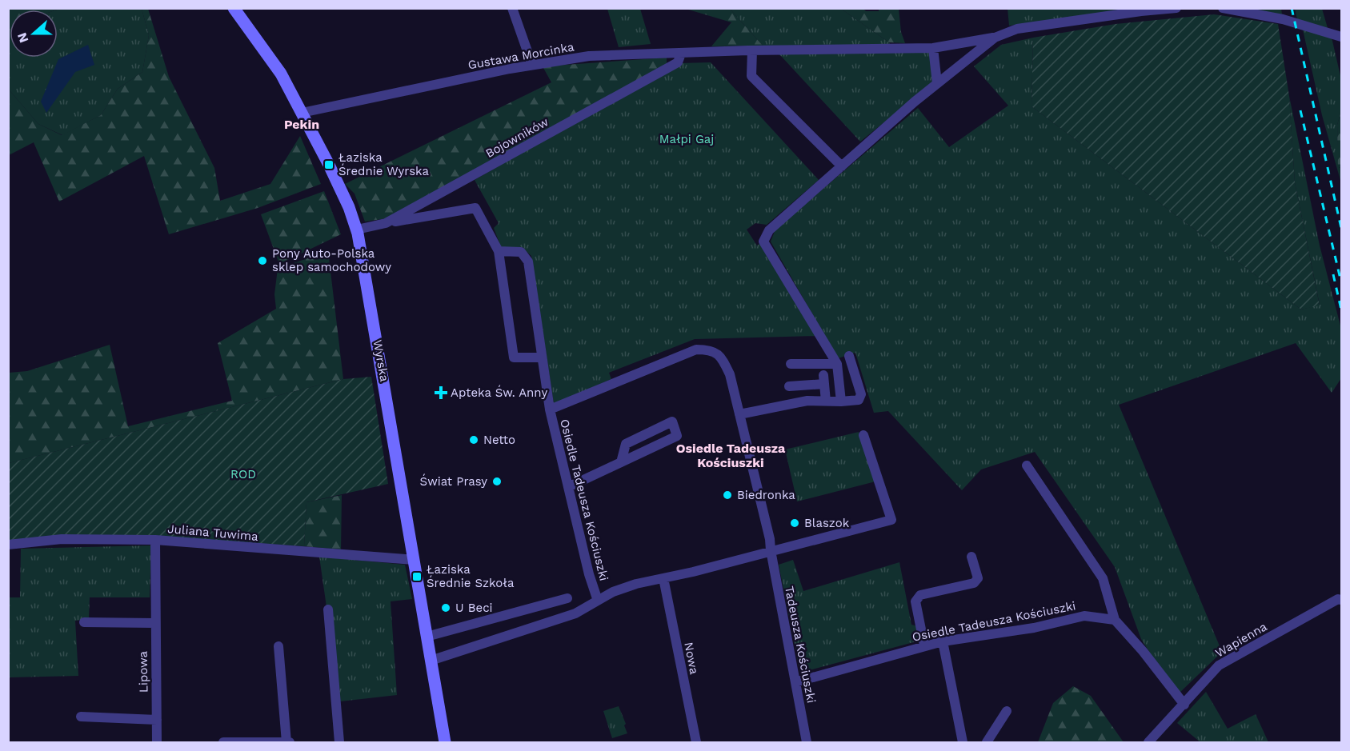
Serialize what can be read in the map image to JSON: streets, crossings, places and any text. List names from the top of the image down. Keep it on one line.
{"streets":{"street":["Gustawa Morcinka","Bojowników","Wyrska","Osiedle Tadeusza Kościuszki","Juliana Tuwima","Wapienna","Tadeusza Kościuszki","Nowa","Lipowa"]},"crossings":[["Gustawa Morcinka","Bojowników"],["Gustawa Morcinka","Wyrska"],["Bojowników","Wyrska"],["Wyrska","Juliana Tuwima"],["Osiedle Tadeusza Kościuszki","Tadeusza Kościuszki"],["Osiedle Tadeusza Kościuszki","Nowa"],["Juliana Tuwima","Lipowa"]],"districts":["Pekin","Osiedle Tadeusza Kościuszki"],"parks":["Małpi Gaj","ROD"],"places":{"transit":["Łaziska Średnie Wyrska","Łaziska Średnie Szkoła"],"other":["Pony Auto-Polska sklep samochodowy","Netto","Świat Prasy","Biedronka","Blaszok","U Beci"],"health":["Apteka Św. Anny"]},"north":"left"}
